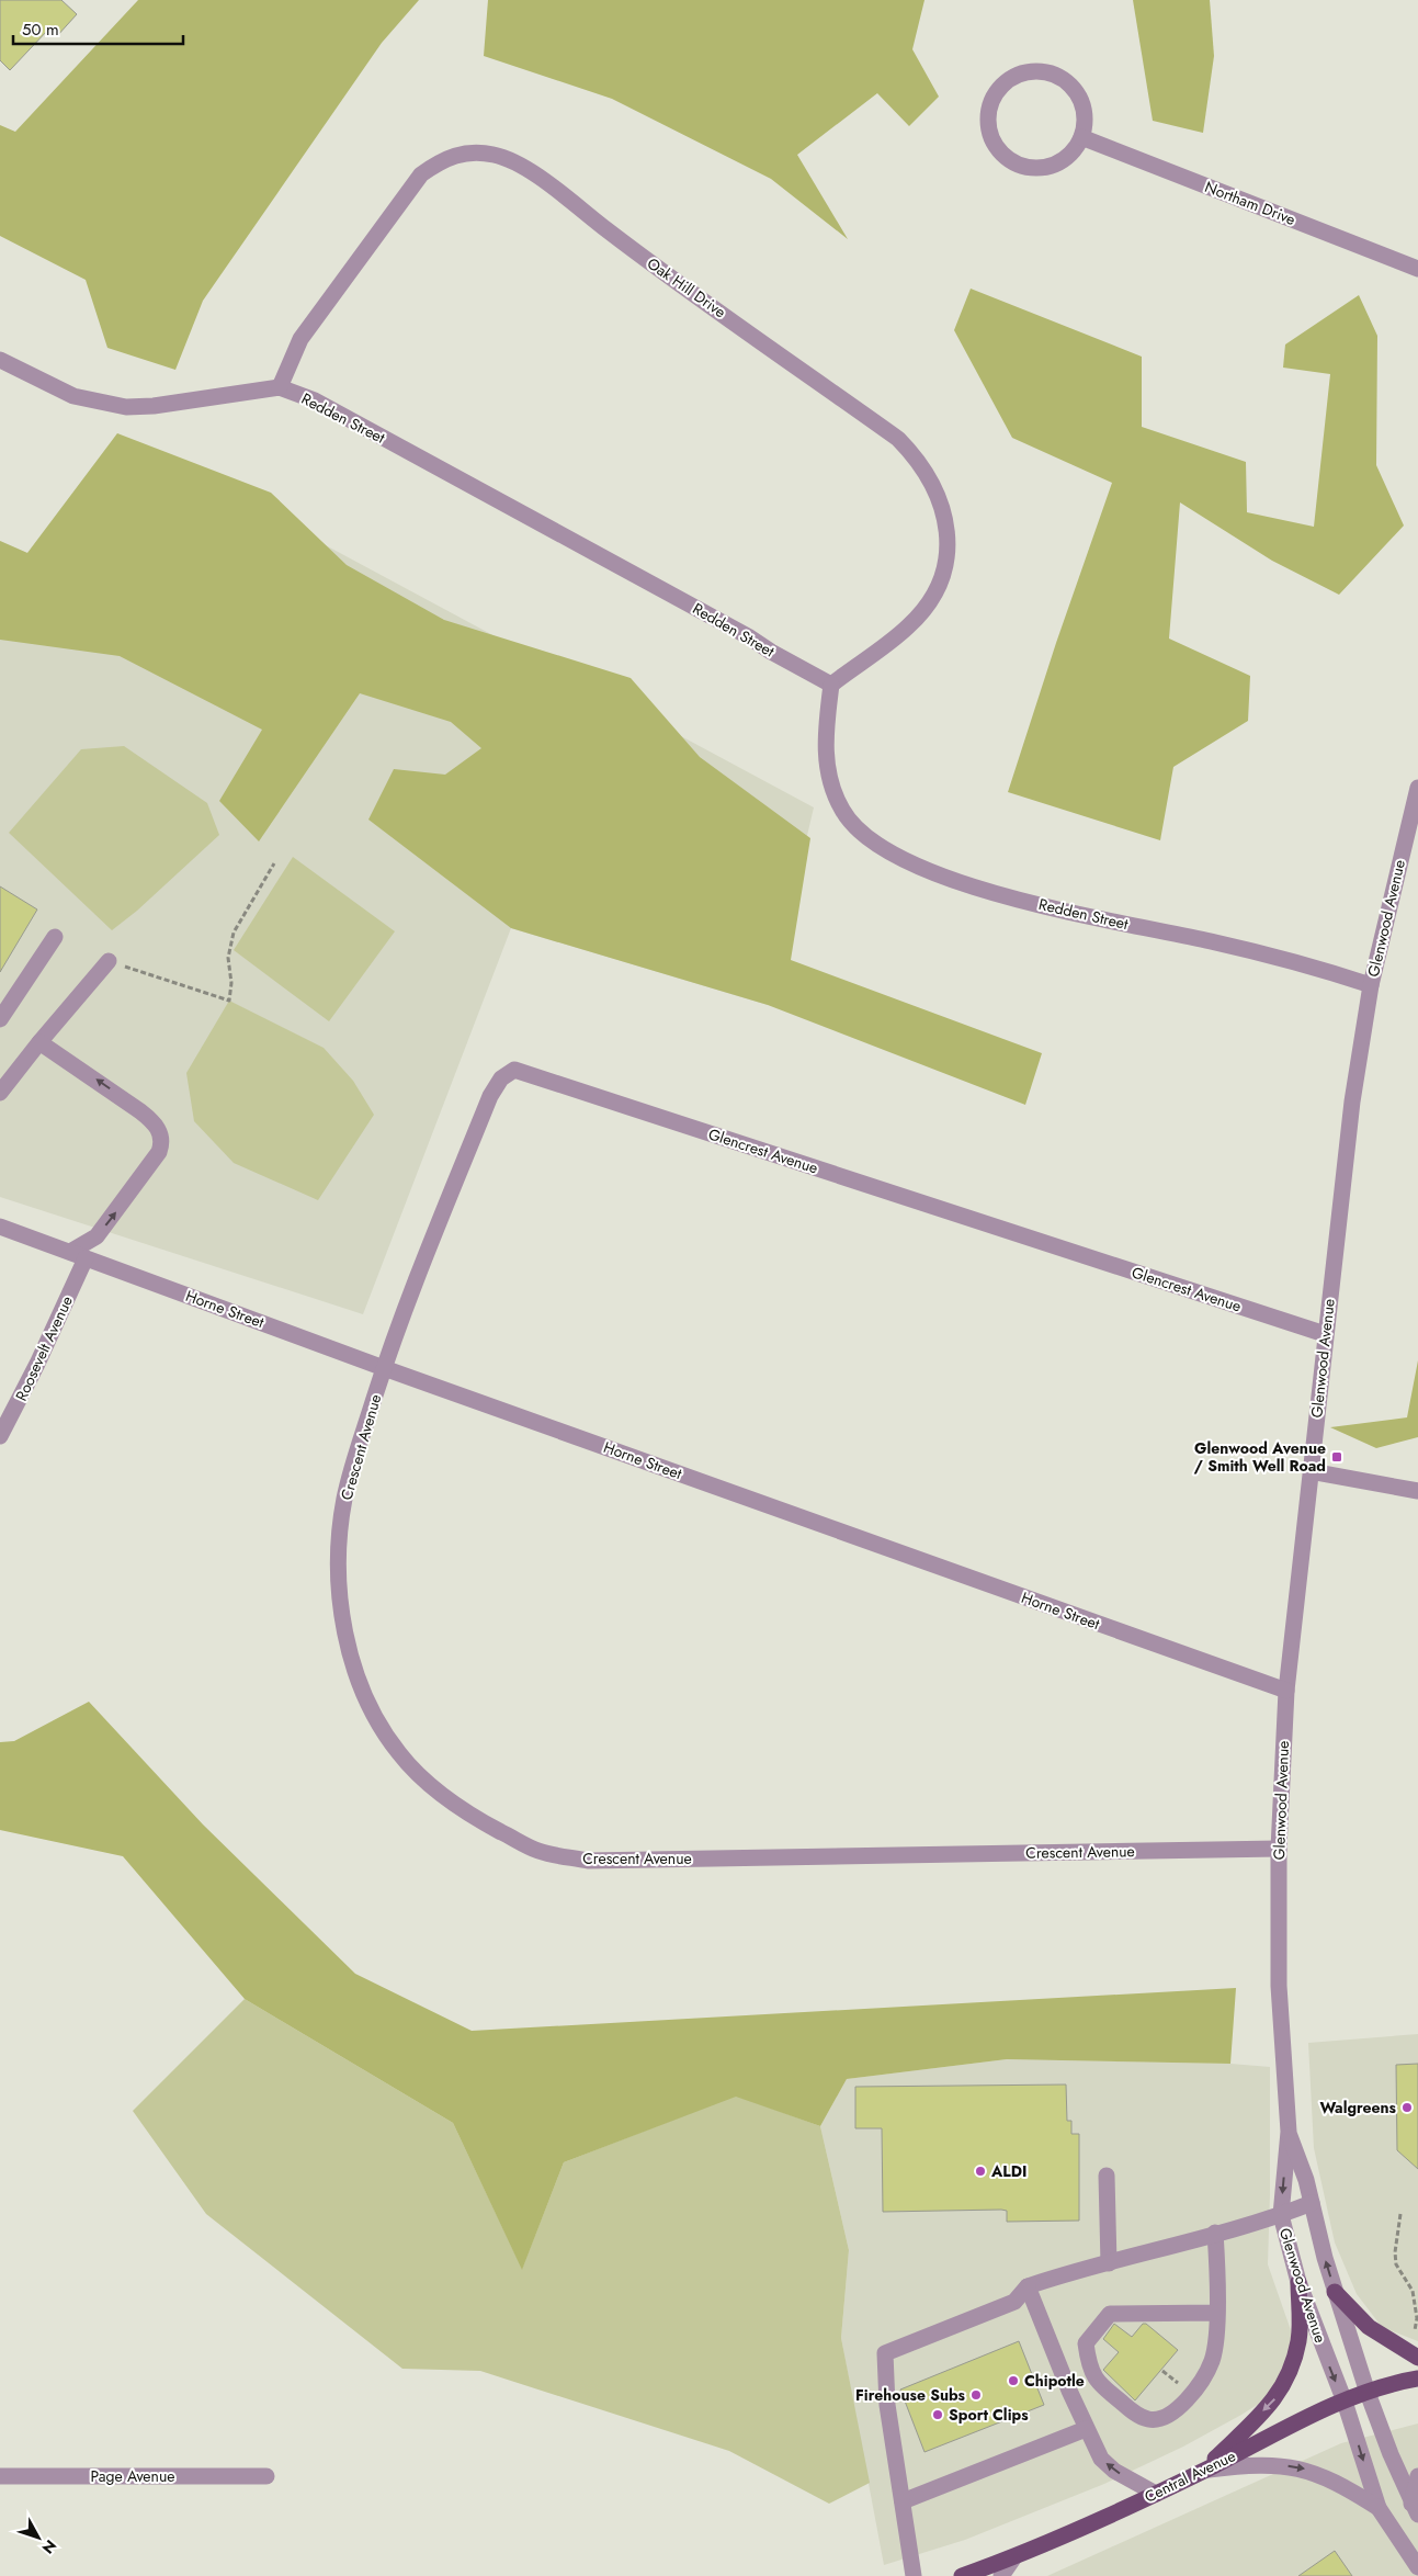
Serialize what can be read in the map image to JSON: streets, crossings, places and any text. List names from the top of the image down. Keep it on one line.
{"streets":{"main road":["Central Avenue"],"street":["Northam Drive","Oak Hill Drive","Redden Street","Glenwood Avenue","Glencrest Avenue","Horne Street","Roosevelt Avenue","Crescent Avenue","Page Avenue"]},"crossings":[["Oak Hill Drive","Redden Street"],["Redden Street","Glenwood Avenue"],["Glenwood Avenue","Glencrest Avenue"],["Glenwood Avenue","Horne Street"],["Glenwood Avenue","Crescent Avenue"],["Glenwood Avenue","Central Avenue"],["Glencrest Avenue","Horne Street"],["Glencrest Avenue","Crescent Avenue"],["Horne Street","Roosevelt Avenue"],["Horne Street","Crescent Avenue"]],"places":{"transit":["Glenwood Avenue / Smith Well Road"],"other":["Walgreens","ALDI","Chipotle","Firehouse Subs","Sport Clips"]},"scale_bar":"50 m","north":"bottom right"}
